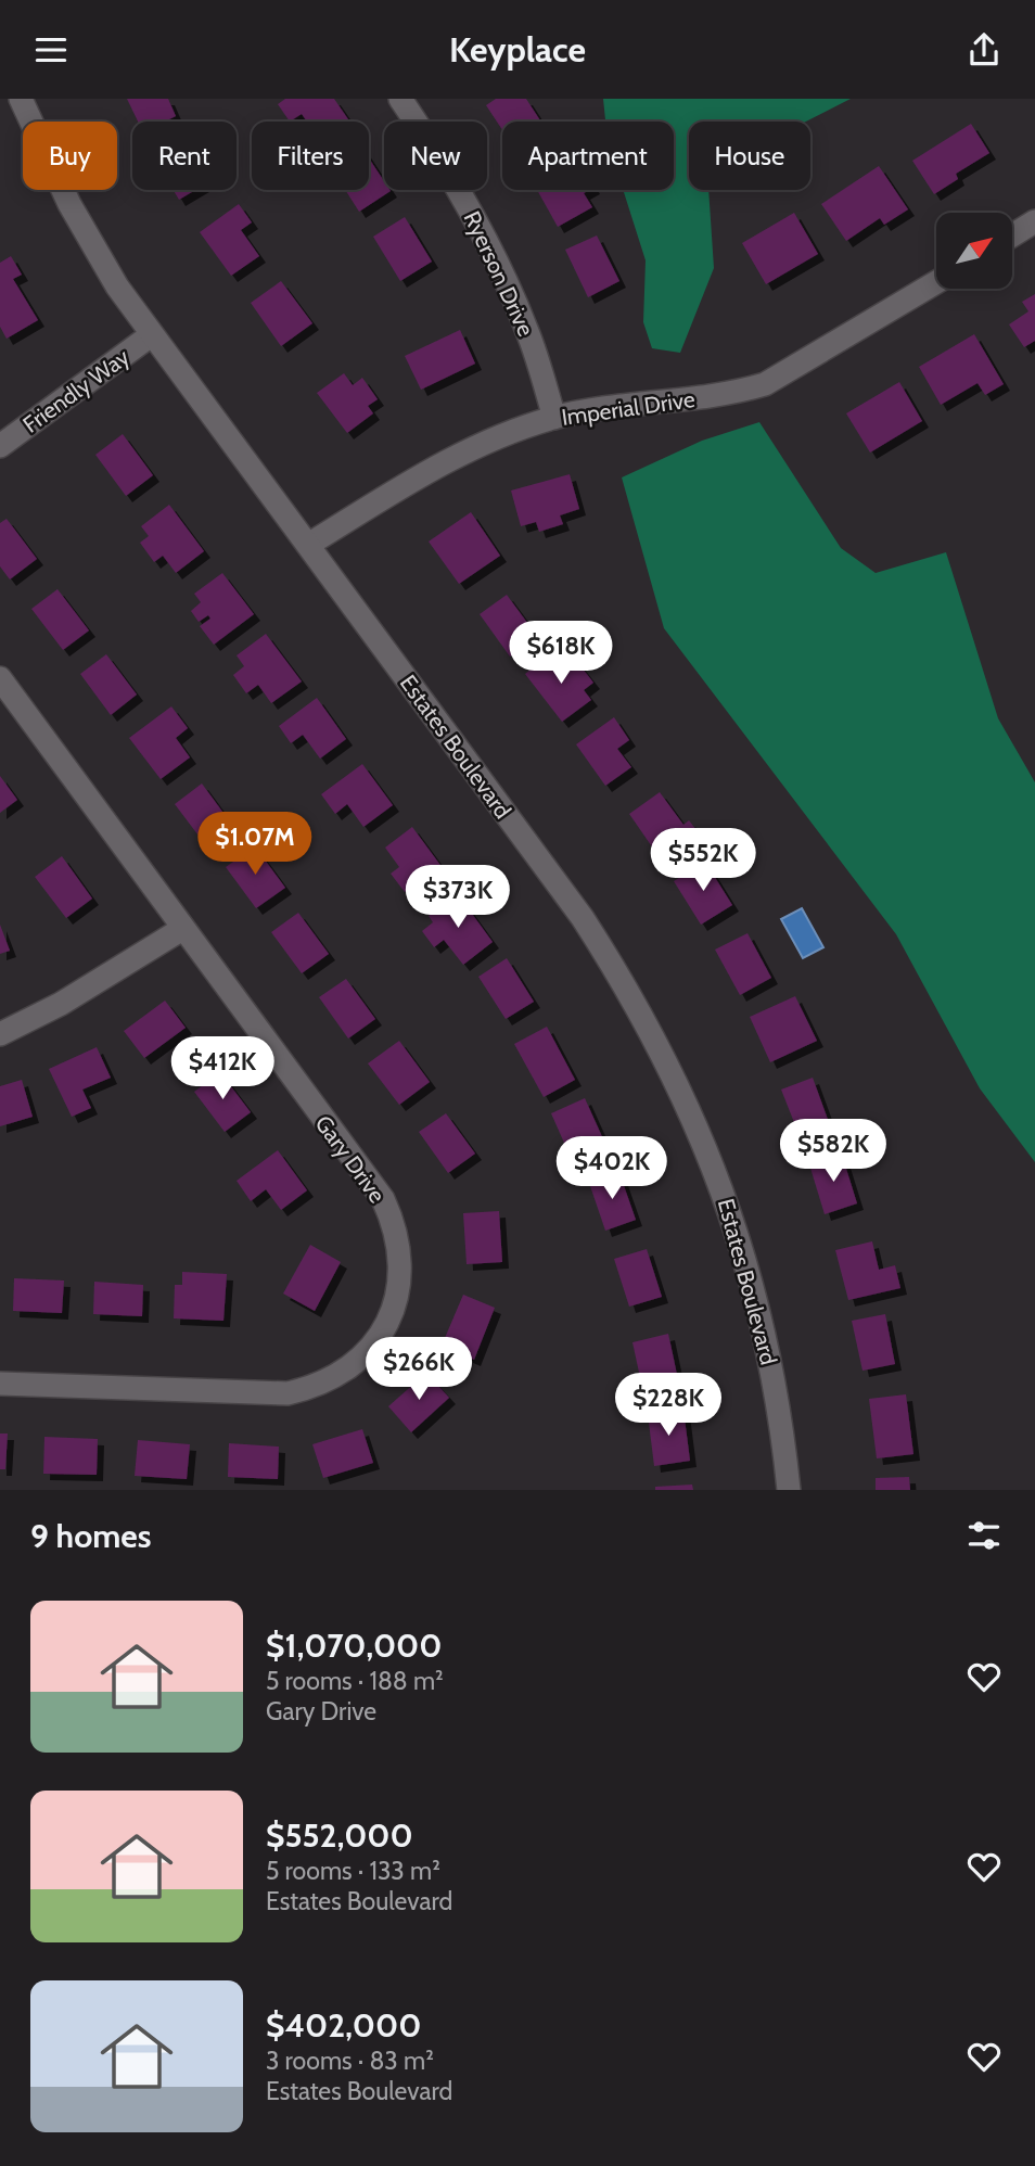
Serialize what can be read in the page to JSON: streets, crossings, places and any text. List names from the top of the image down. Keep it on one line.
{"streets":{"street":["Ryerson Drive","Friendly Way","Imperial Drive","Estates Boulevard","Gary Drive"]},"crossings":[["Ryerson Drive","Imperial Drive"],["Friendly Way","Estates Boulevard"],["Imperial Drive","Estates Boulevard"]],"north":"top right","page":{"header":"Keyplace","chip":["Buy","Rent","Filters","New","Apartment","House"],"price":["$618K","$1.07M","$552K","$373K","$412K","$582K","$402K","$266K","$228K"],"heading":"9 homes","list":[{"name":"$1,070,000","note":"5 rooms · 188 m² · Gary Drive"},{"name":"$552,000","note":"5 rooms · 133 m² · Estates Boulevard"},{"name":"$402,000","note":"3 rooms · 83 m² · Estates Boulevard"}]}}
